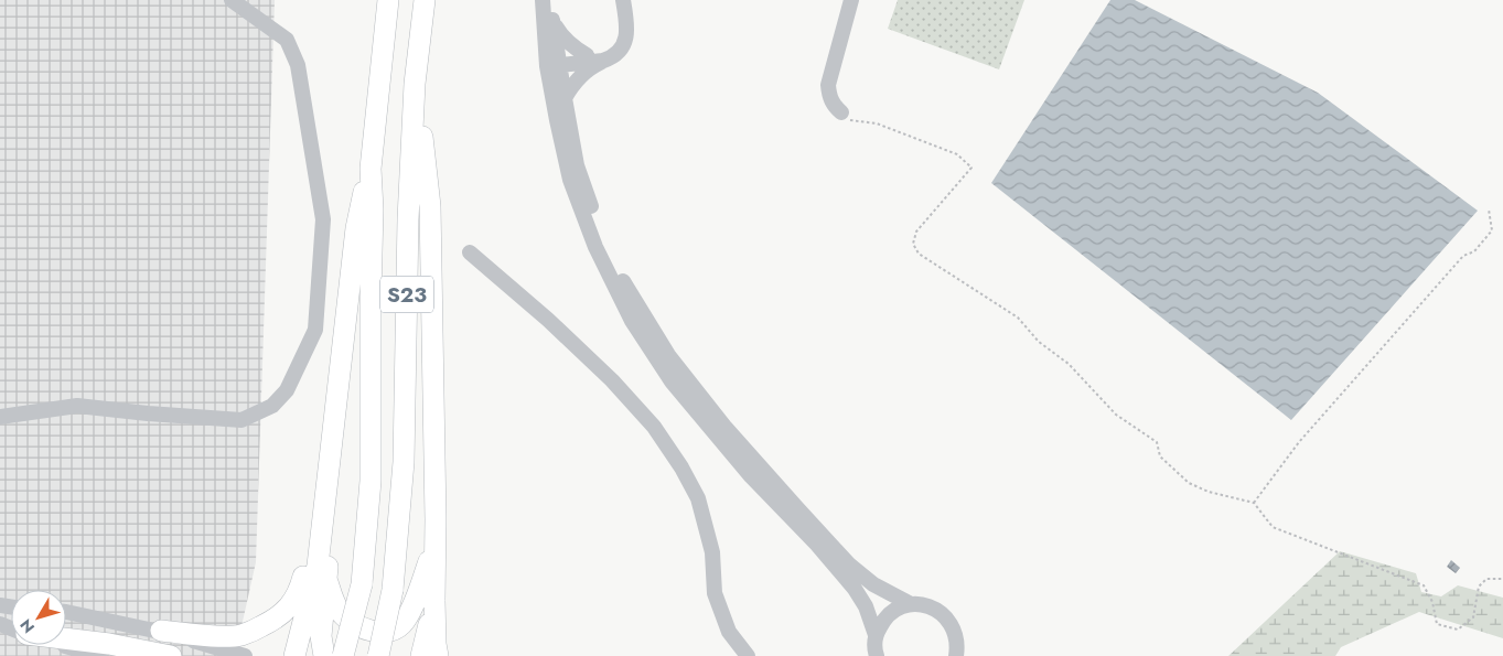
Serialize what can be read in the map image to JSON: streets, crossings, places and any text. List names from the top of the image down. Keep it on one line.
{"streets":{"main road":["S23"]},"north":"bottom left"}
